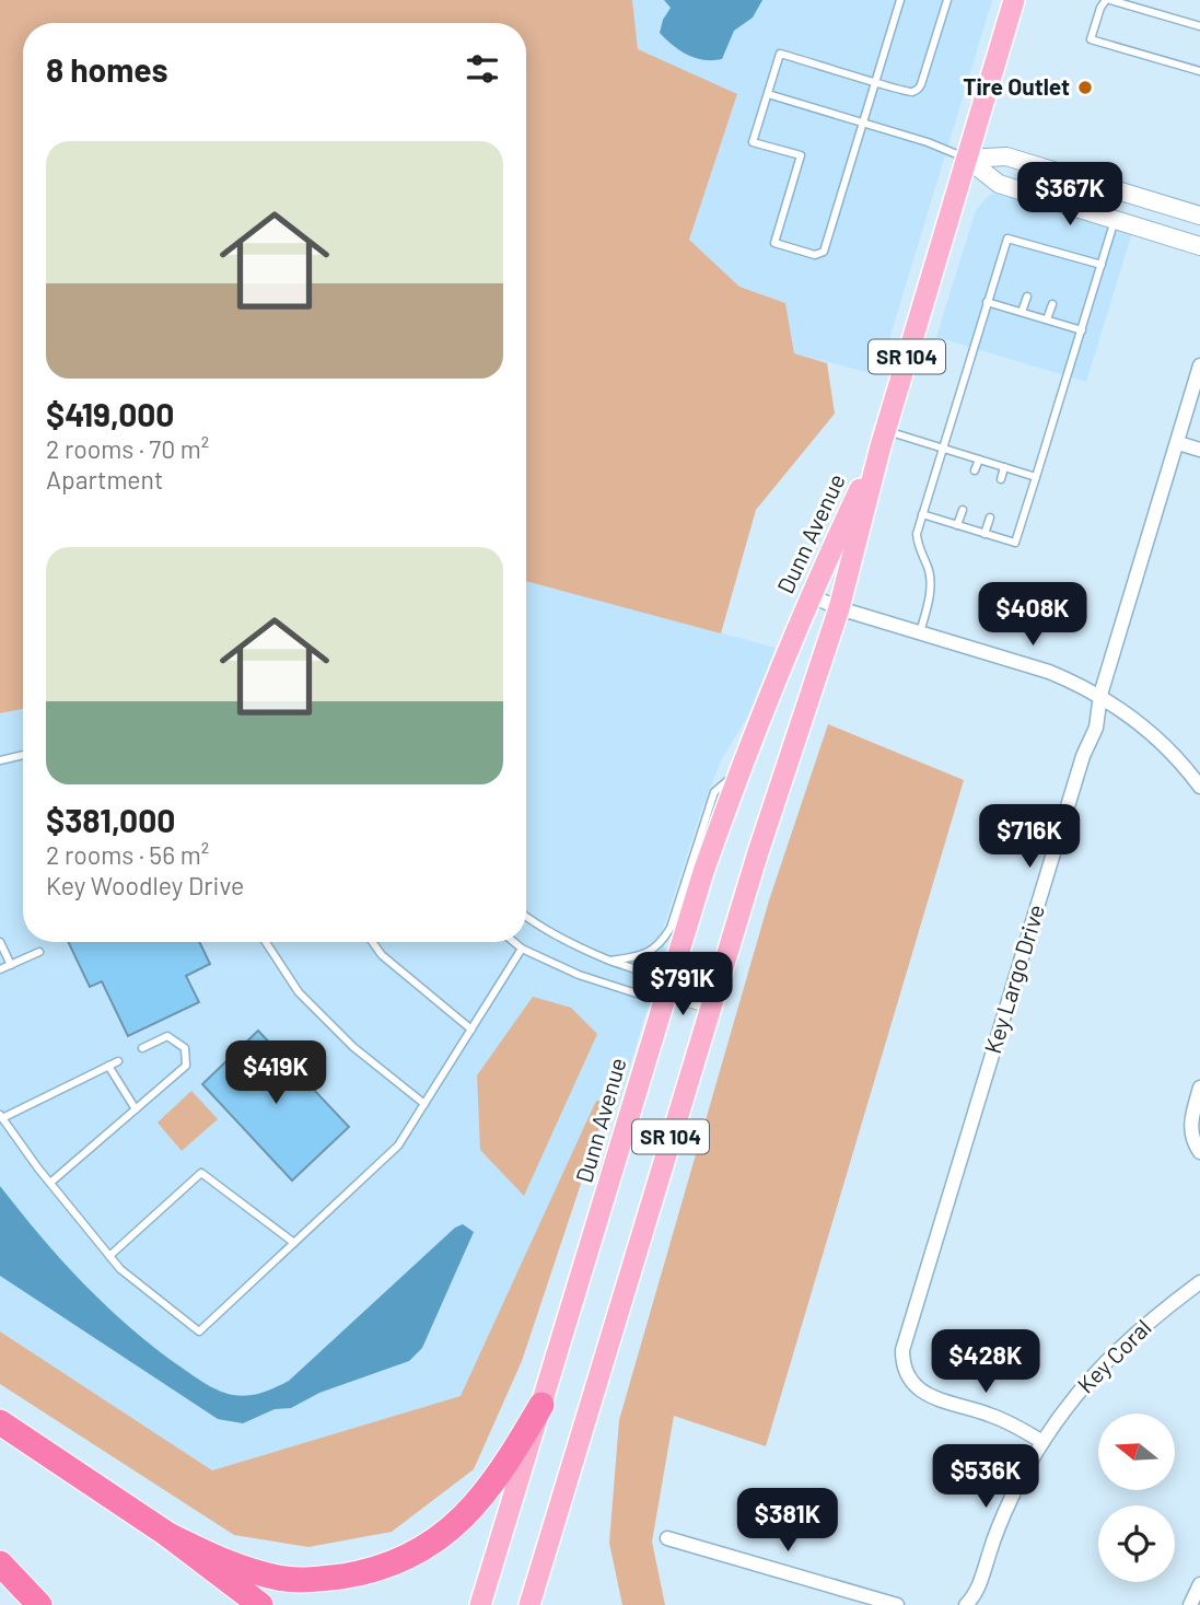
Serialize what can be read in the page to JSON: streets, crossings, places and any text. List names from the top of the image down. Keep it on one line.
{"streets":{"main road":["SR 104","Dunn Avenue"],"street":["Key Largo Drive","Key Coral"]},"crossings":[["Key Largo Drive","Key Coral"]],"places":["Tire Outlet"],"north":"left","page":{"heading":"8 homes","list":[{"name":"$419,000","note":"2 rooms · 70 m² · Apartment"},{"name":"$381,000","note":"2 rooms · 56 m² · Key Woodley Drive"}],"price":["$367K","$408K","$716K","$791K","$419K","$428K","$536K","$381K"]}}
